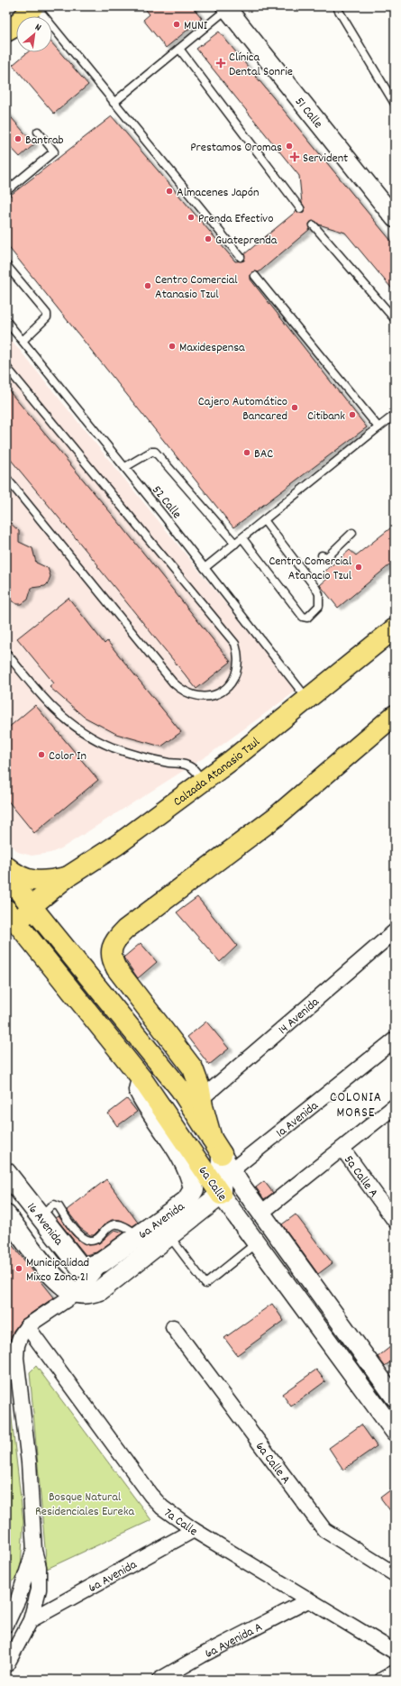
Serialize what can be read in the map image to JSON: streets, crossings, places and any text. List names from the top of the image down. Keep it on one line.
{"streets":{"main road":["Calzada Atanasio Tzul","6a Calle","6a Avenida","16 Avenida"],"street":["51 Calle","14 Avenida","1a Avenida","5a Calle A","6a Calle A","7a Calle","6a Avenida A"],"lane":["52 Calle"]},"crossings":[["52 Calle","Calzada Atanasio Tzul"],["Calzada Atanasio Tzul","6a Calle"],["1a Avenida","6a Calle"],["6a Calle","6a Avenida"],["6a Avenida","16 Avenida"],["6a Avenida","7a Calle"],["7a Calle","6a Avenida A"]],"districts":["COLONIA MORSE"],"parks":["Bosque Natural Residenciales Eureka"],"places":{"other":["MUNI","Bantrab","Prestamos Oromas","Almacenes Japón","Prenda Efectivo","Guateprenda","Centro Comercial Atanasio Tzul","Maxidespensa","Cajero Automático Bancared","Citibank","BAC","Centro Comercial Atanacio Tzul","Color In","Municipalidad Mixco Zona 21"],"health":["Clínica Dental Sonrie","Servident"]},"north":"top right"}
